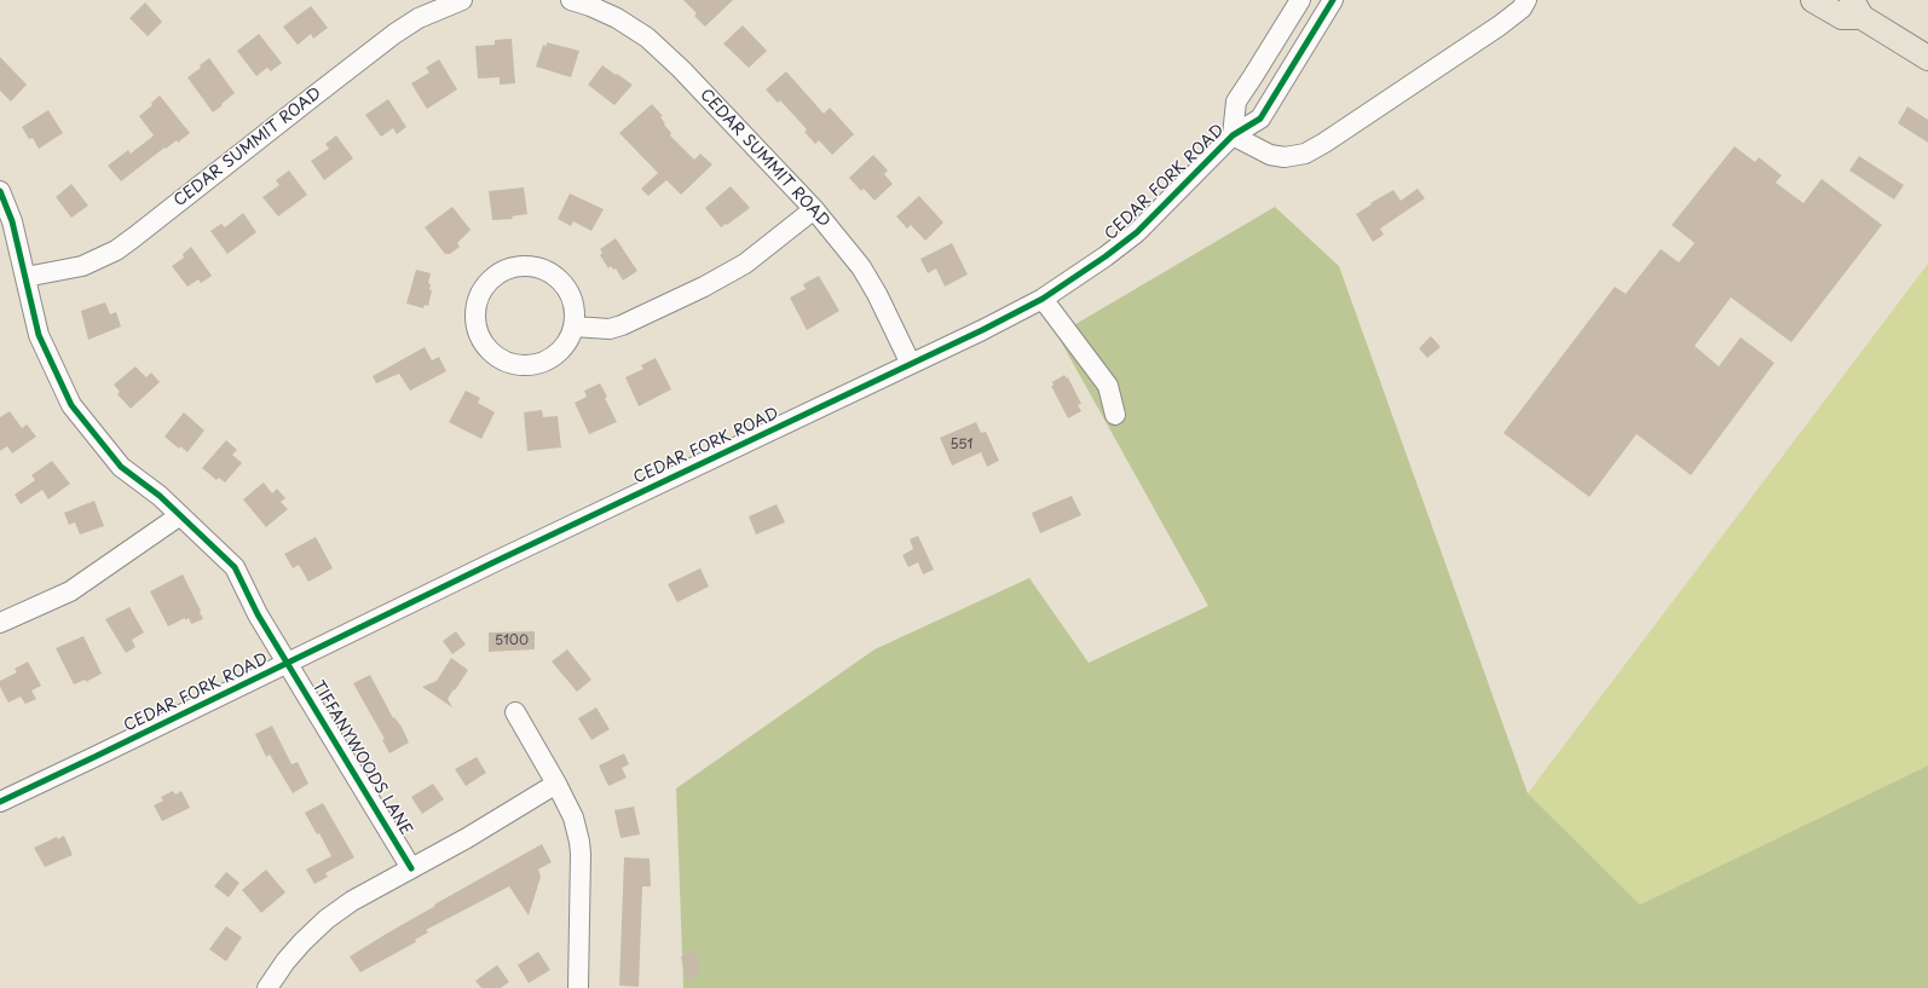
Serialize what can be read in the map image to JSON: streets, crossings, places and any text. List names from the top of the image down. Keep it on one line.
{"streets":{"street":["CEDAR SUMMIT ROAD","CEDAR FORK ROAD","TIFFANYWOODS LANE"]},"crossings":[["CEDAR SUMMIT ROAD","CEDAR FORK ROAD"],["CEDAR SUMMIT ROAD","TIFFANYWOODS LANE"],["CEDAR FORK ROAD","TIFFANYWOODS LANE"]],"house_numbers":["551","5100"]}
